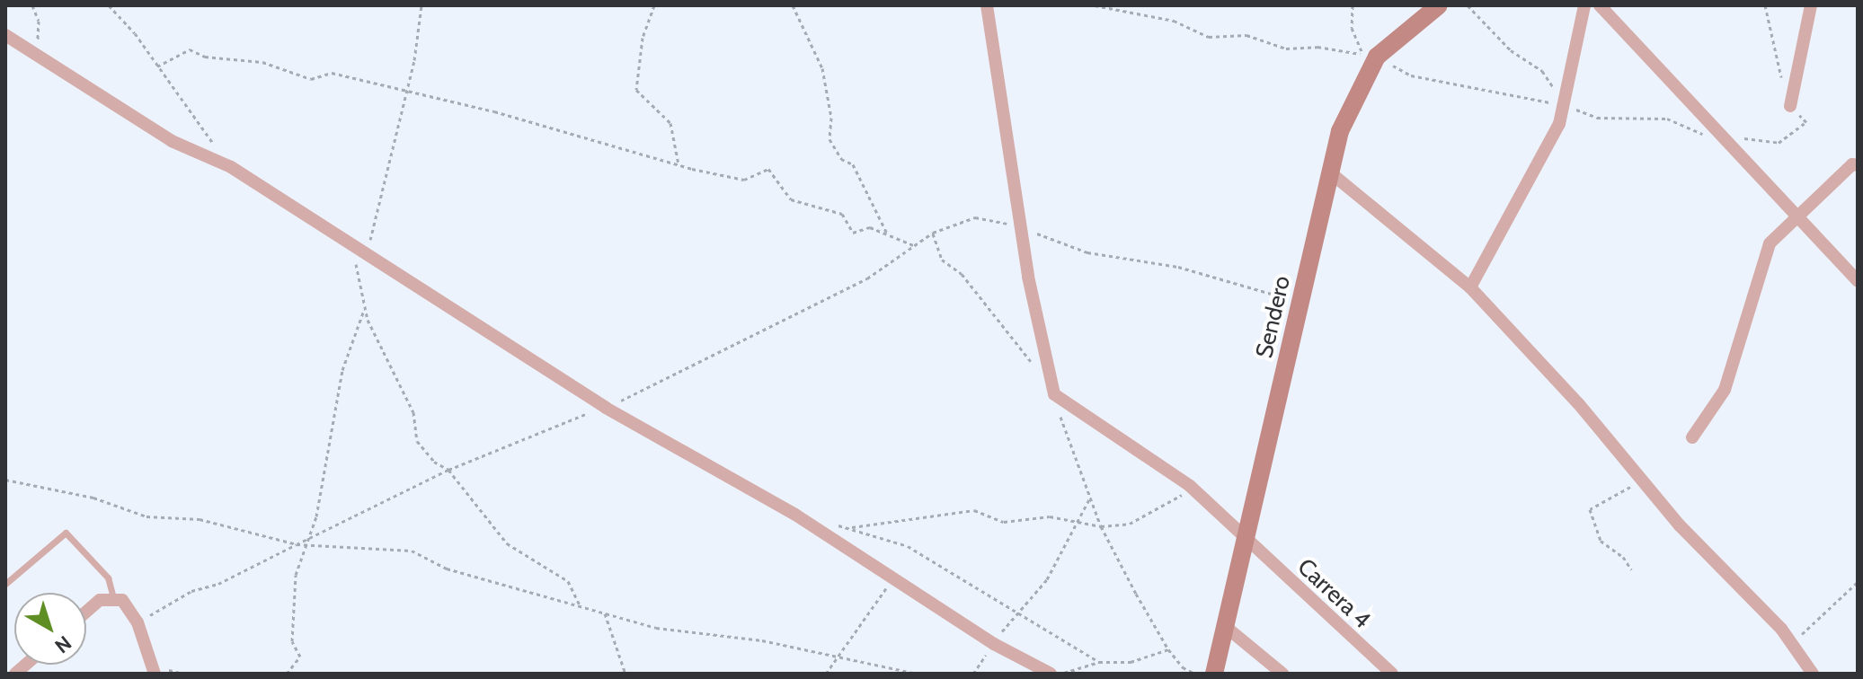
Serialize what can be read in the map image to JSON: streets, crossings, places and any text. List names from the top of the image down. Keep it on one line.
{"streets":{"main road":["Sendero"],"street":["Carrera 4"]},"crossings":[["Sendero","Carrera 4"]],"north":"bottom right"}
